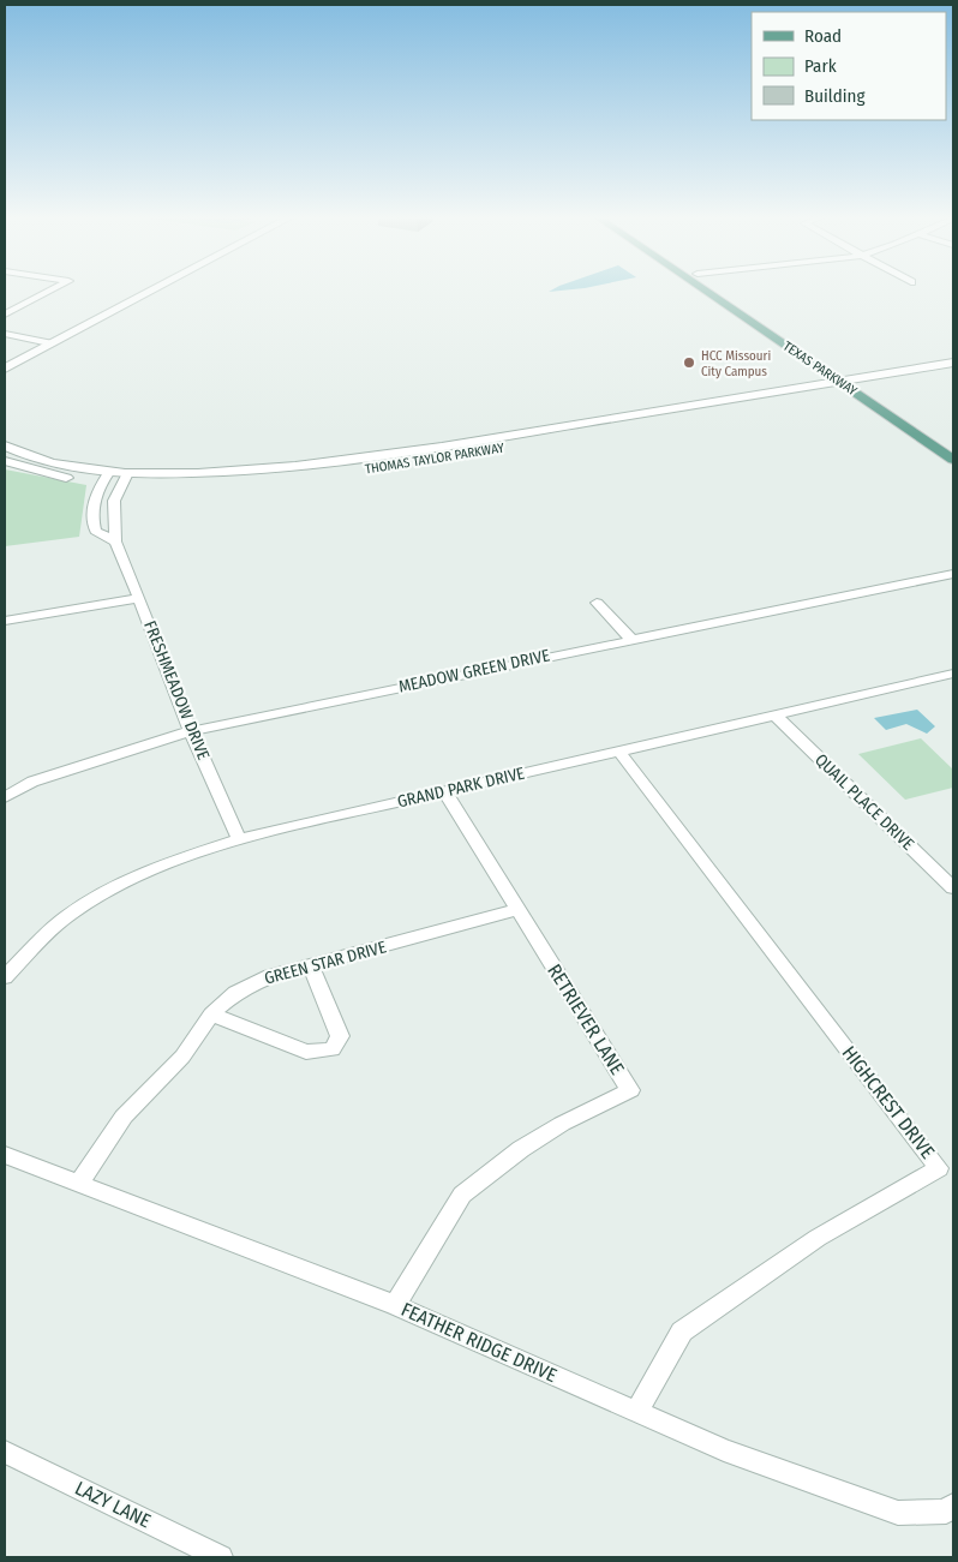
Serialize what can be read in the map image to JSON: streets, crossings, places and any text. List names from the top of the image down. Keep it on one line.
{"streets":{"main road":["TEXAS PARKWAY"],"street":["THOMAS TAYLOR PARKWAY","MEADOW GREEN DRIVE","FRESHMEADOW DRIVE","GRAND PARK DRIVE","QUAIL PLACE DRIVE","GREEN STAR DRIVE","RETRIEVER LANE","HIGHCREST DRIVE","FEATHER RIDGE DRIVE","LAZY LANE"]},"crossings":[["TEXAS PARKWAY","THOMAS TAYLOR PARKWAY"],["THOMAS TAYLOR PARKWAY","FRESHMEADOW DRIVE"],["MEADOW GREEN DRIVE","FRESHMEADOW DRIVE"],["FRESHMEADOW DRIVE","GRAND PARK DRIVE"],["GRAND PARK DRIVE","QUAIL PLACE DRIVE"],["GRAND PARK DRIVE","RETRIEVER LANE"],["GRAND PARK DRIVE","HIGHCREST DRIVE"],["GREEN STAR DRIVE","RETRIEVER LANE"],["GREEN STAR DRIVE","FEATHER RIDGE DRIVE"],["RETRIEVER LANE","FEATHER RIDGE DRIVE"],["HIGHCREST DRIVE","FEATHER RIDGE DRIVE"]],"places":["HCC Missouri City Campus"],"legend":["Road","Park","Building"]}
